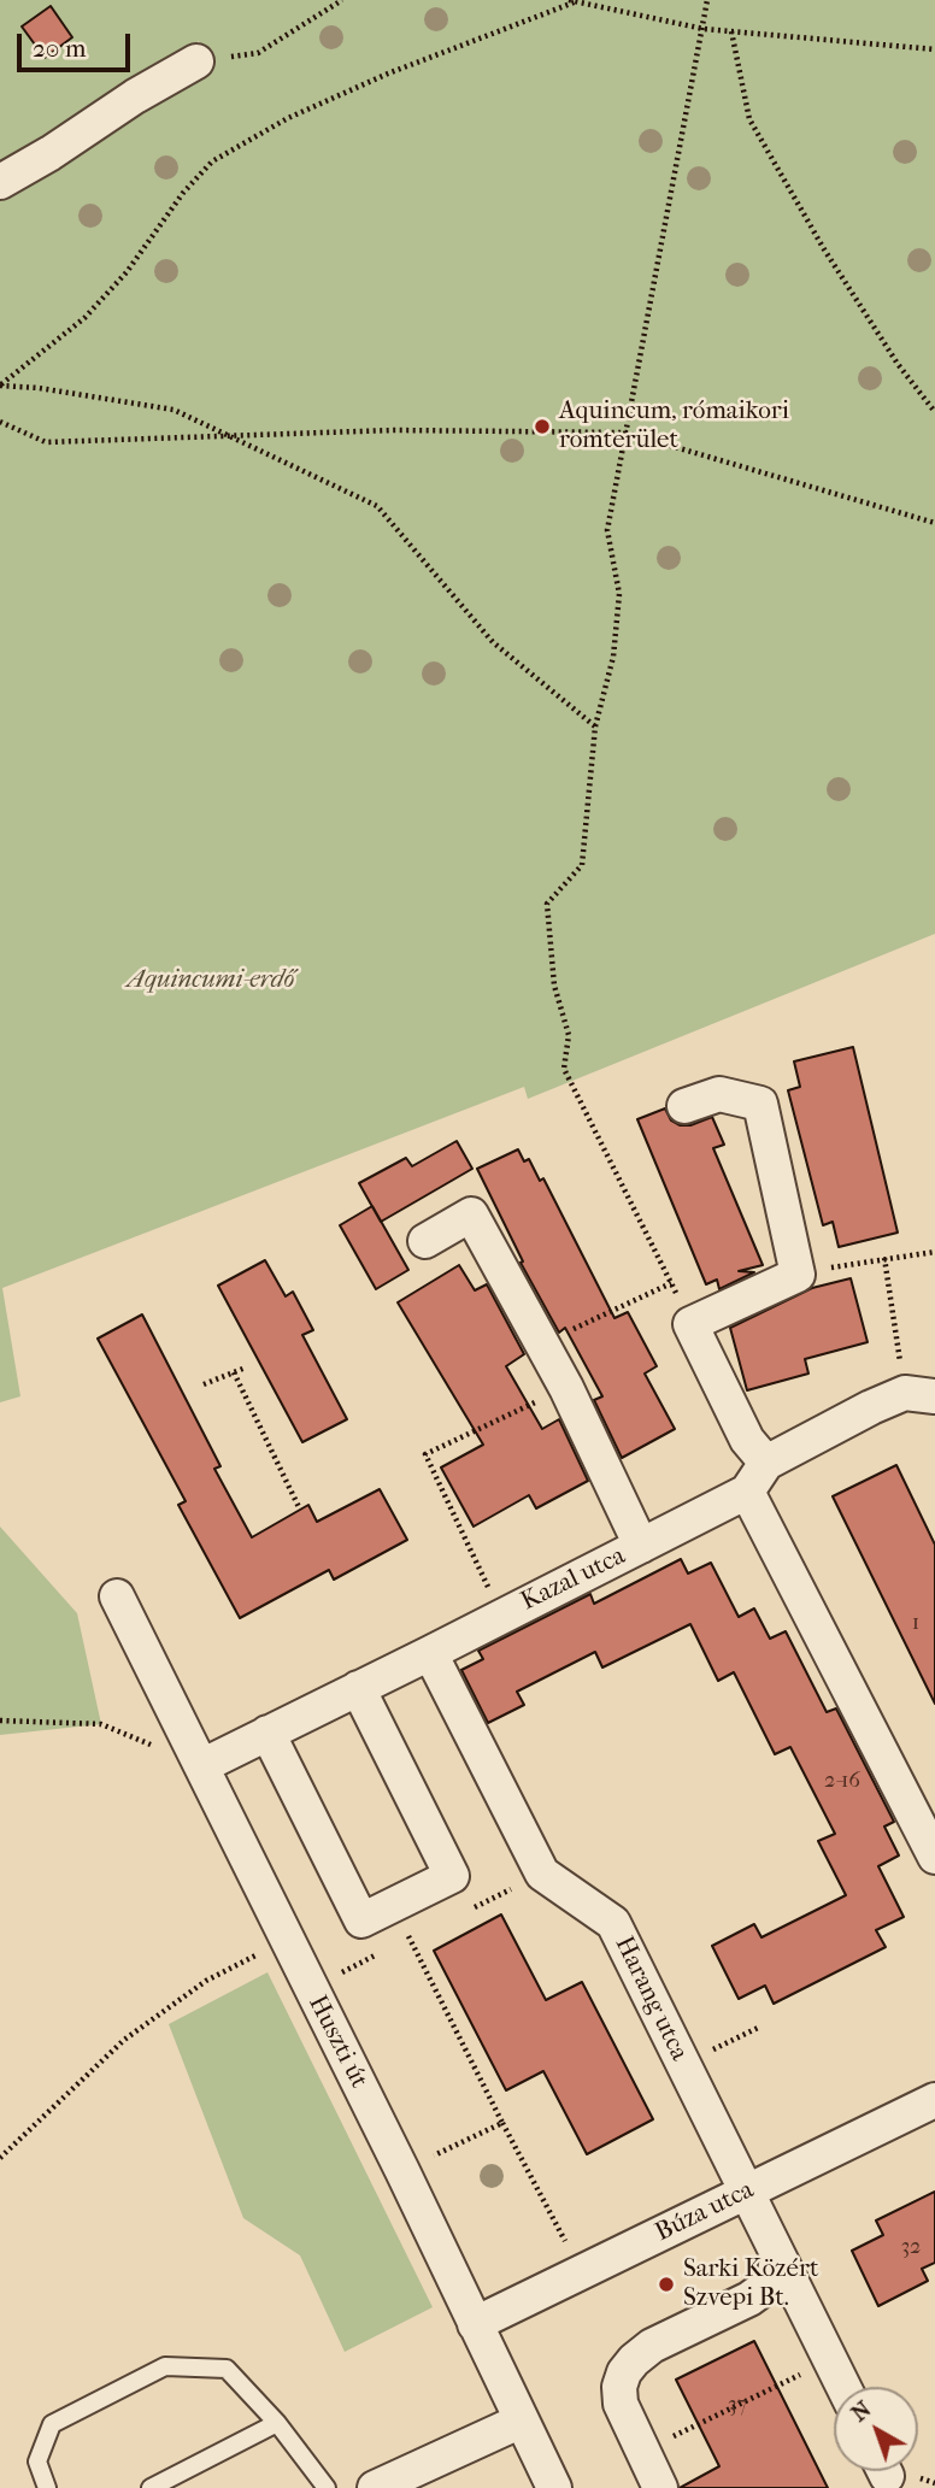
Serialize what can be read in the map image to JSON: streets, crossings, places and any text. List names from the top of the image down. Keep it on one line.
{"streets":{"street":["Kazal utca","Harang utca","Huszti út","Búza utca"]},"crossings":[["Kazal utca","Harang utca"],["Kazal utca","Huszti út"],["Harang utca","Búza utca"],["Huszti út","Búza utca"]],"parks":["Aquincumi-erdő"],"places":["Aquincum, rómaikori romterület","Sarki Közért Szvepi Bt."],"house_numbers":["1","2-16","32","37"],"scale_bar":"20 m","north":"top left"}
